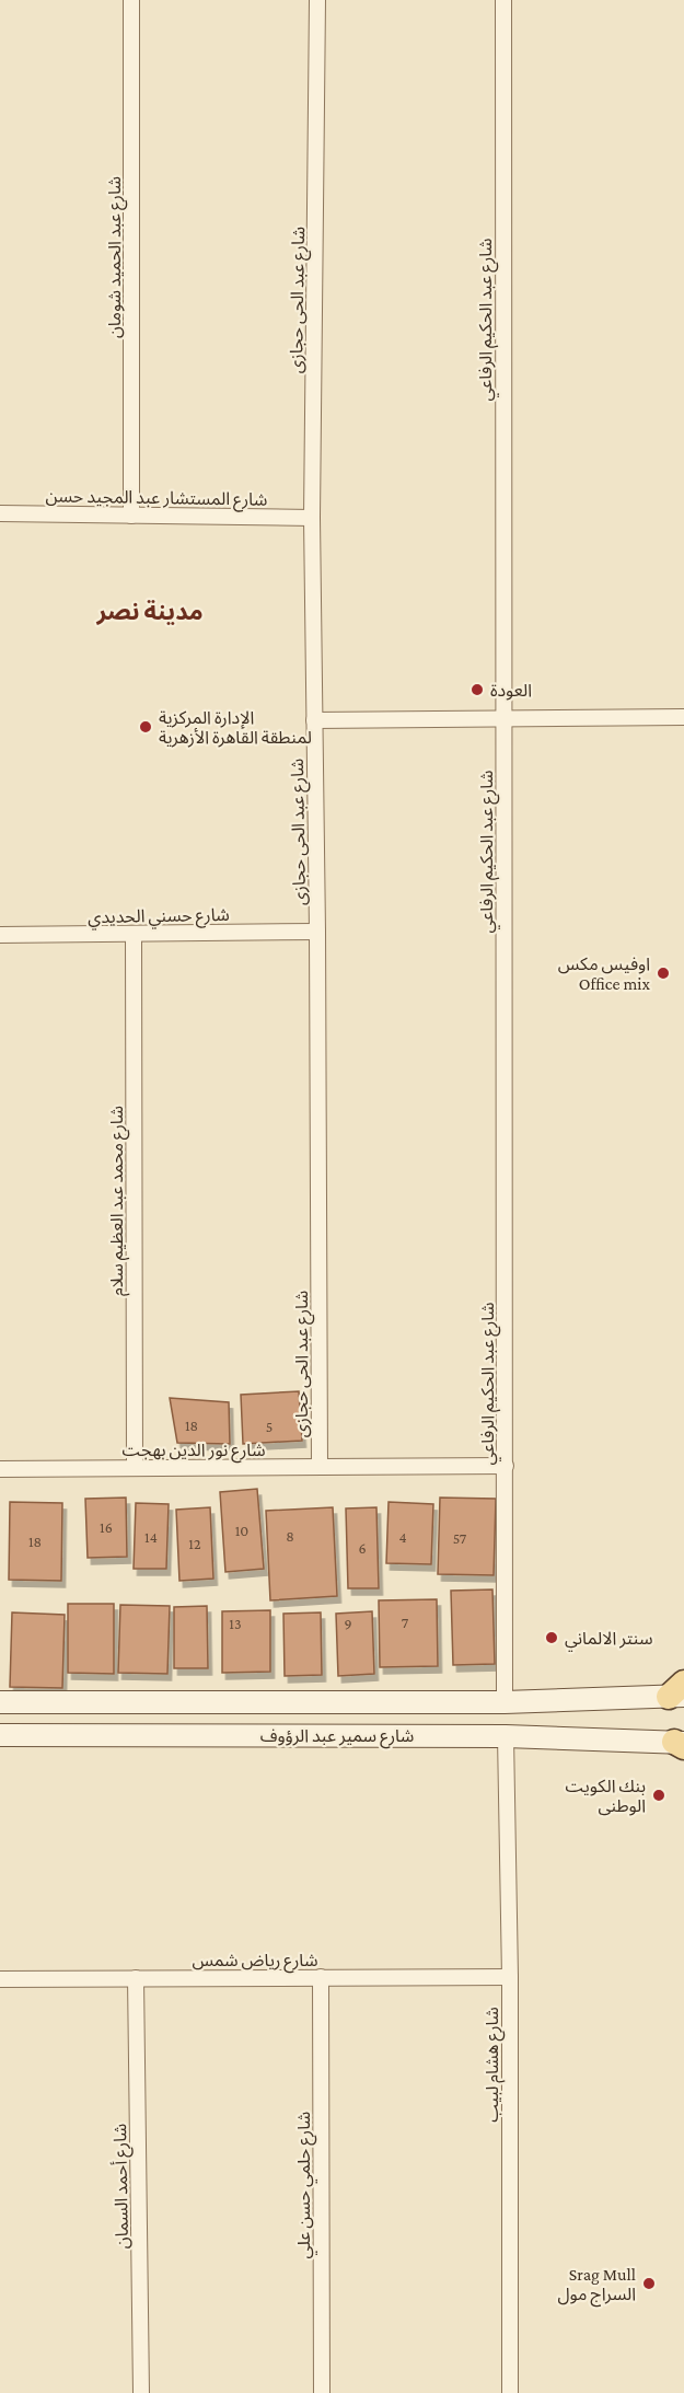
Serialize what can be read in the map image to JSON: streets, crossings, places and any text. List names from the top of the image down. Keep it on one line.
{"streets":{"street":["شارع عبد الحميد شومان","شارع عبد الحى حجازى","شارع عبد الحكيم الرفاعي","شارع المستشار عبد المجيد حسن","شارع حسني الحديدي","شارع محمد عبد العظيم سلام","شارع نور الدين بهجت","شارع سمير عبد الرؤوف","شارع رياض شمس","شارع هشام لبيب","شارع حلمي حسن علي","شارع أحمد السمان"]},"crossings":[["شارع عبد الحميد شومان","شارع المستشار عبد المجيد حسن"],["شارع عبد الحى حجازى","شارع المستشار عبد المجيد حسن"],["شارع عبد الحى حجازى","شارع حسني الحديدي"],["شارع عبد الحى حجازى","شارع نور الدين بهجت"],["شارع عبد الحكيم الرفاعي","شارع نور الدين بهجت"],["شارع عبد الحكيم الرفاعي","شارع سمير عبد الرؤوف"],["شارع حسني الحديدي","شارع محمد عبد العظيم سلام"],["شارع محمد عبد العظيم سلام","شارع نور الدين بهجت"],["شارع سمير عبد الرؤوف","شارع هشام لبيب"],["شارع رياض شمس","شارع هشام لبيب"],["شارع رياض شمس","شارع حلمي حسن علي"],["شارع رياض شمس","شارع أحمد السمان"]],"districts":["مدينة نصر"],"places":["العودة","الإدارة المركزية لمنطقة القاهرة الأزهرية","اوفيس مكس Office mix","سنتر الالماني","بنك الكويت الوطنى","Srag Mull السراج مول"],"house_numbers":["18","5","16","10","8","14","4","57","18","12","6","7","13","9"]}
